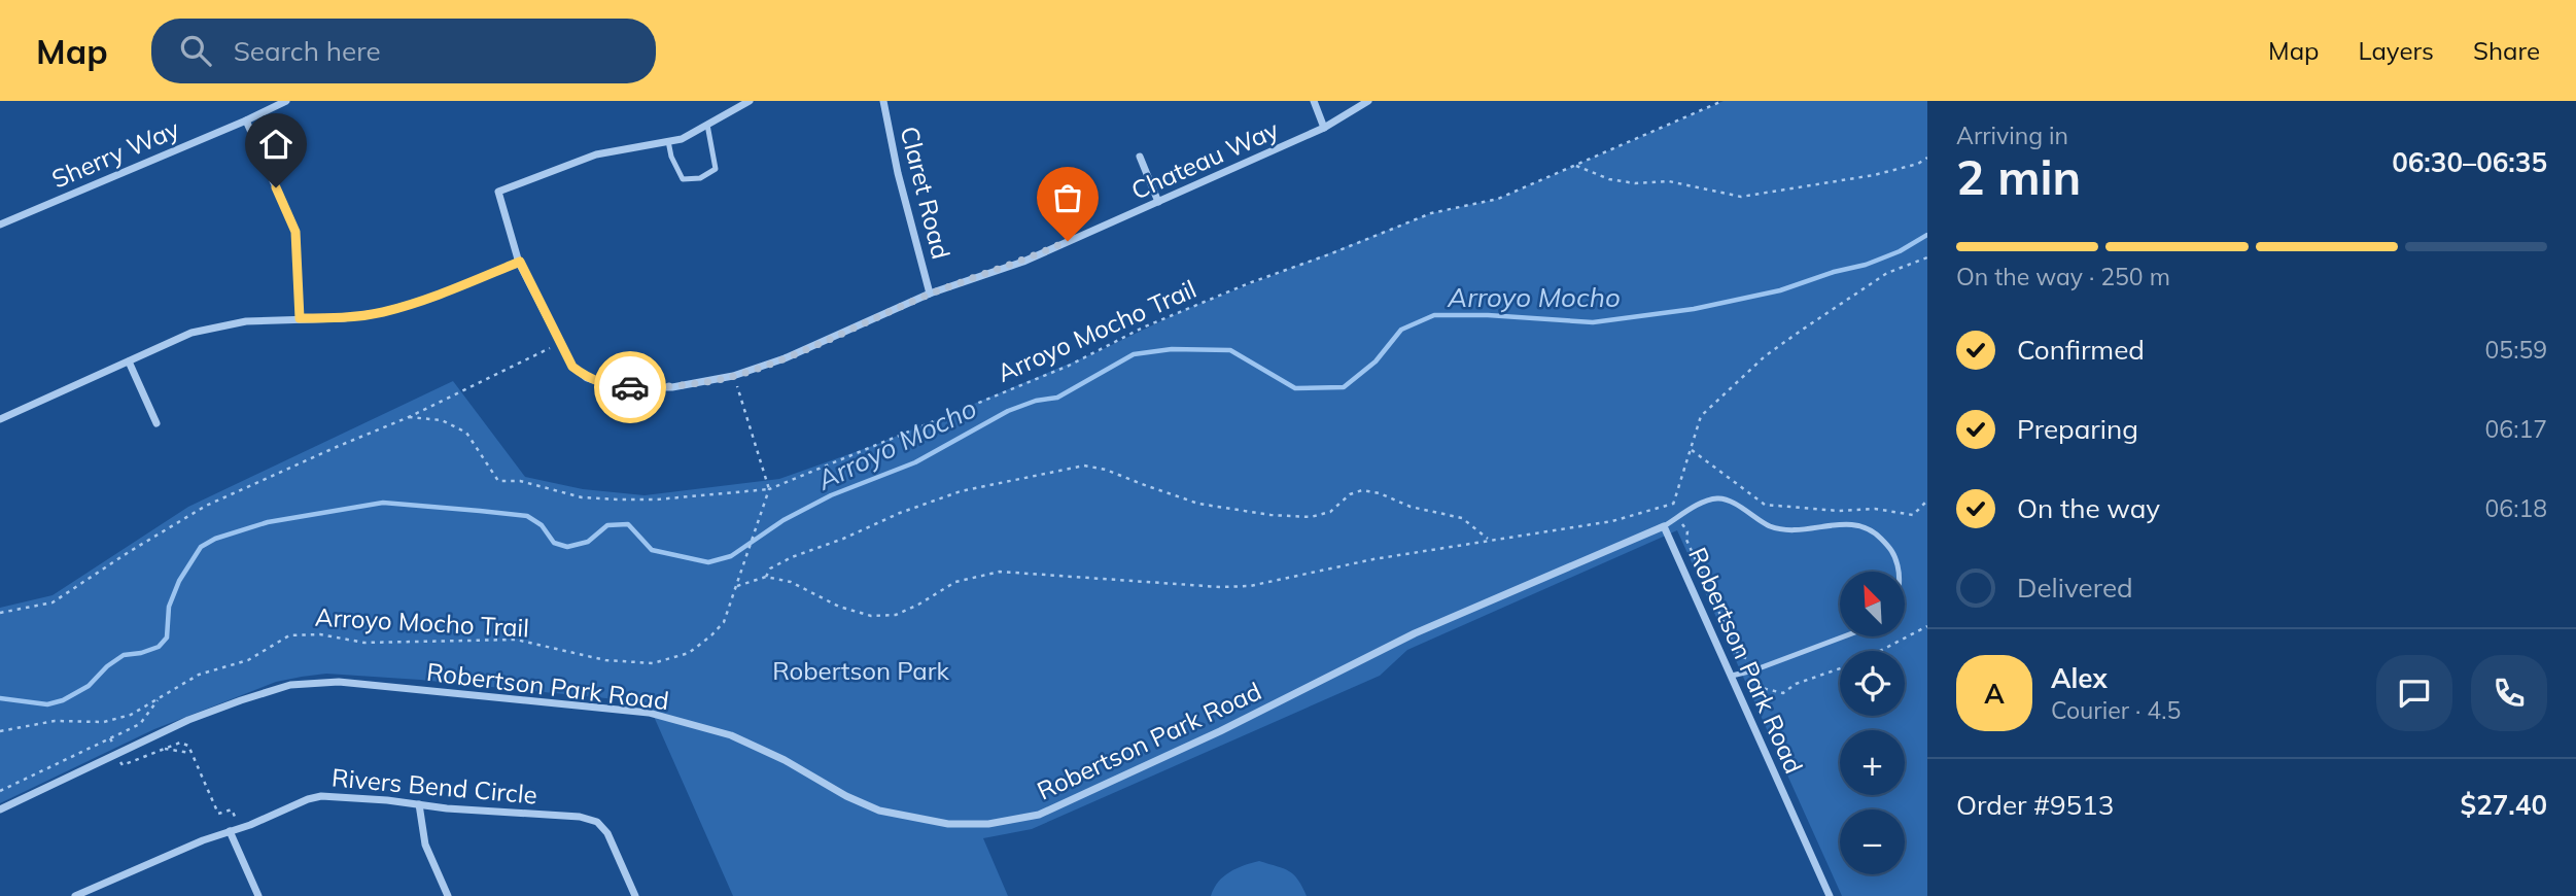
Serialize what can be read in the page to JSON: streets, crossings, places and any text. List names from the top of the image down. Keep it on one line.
{"streets":{"street":["Sherry Way","Chateau Way","Claret Road","Robertson Park Road","Rivers Bend Circle"],"path":["Arroyo Mocho Trail"]},"crossings":[["Chateau Way","Claret Road"]],"water":["Arroyo Mocho"],"parks":["Robertson Park"],"north":"top left","page":{"header":"Map","search":"Search here","nav":["Map","Layers","Share"],"heading":["2 min","Arriving in","06:30–06:35"],"panel":["Alex","Courier · 4.5","Order #9513","$27.40"],"bar":"On the way · 250 m","list":[["Confirmed","05:59"],["Preparing","06:17"],["On the way","06:18"],"Delivered"],"map_buttons":["+","−"],"round":"A"}}
